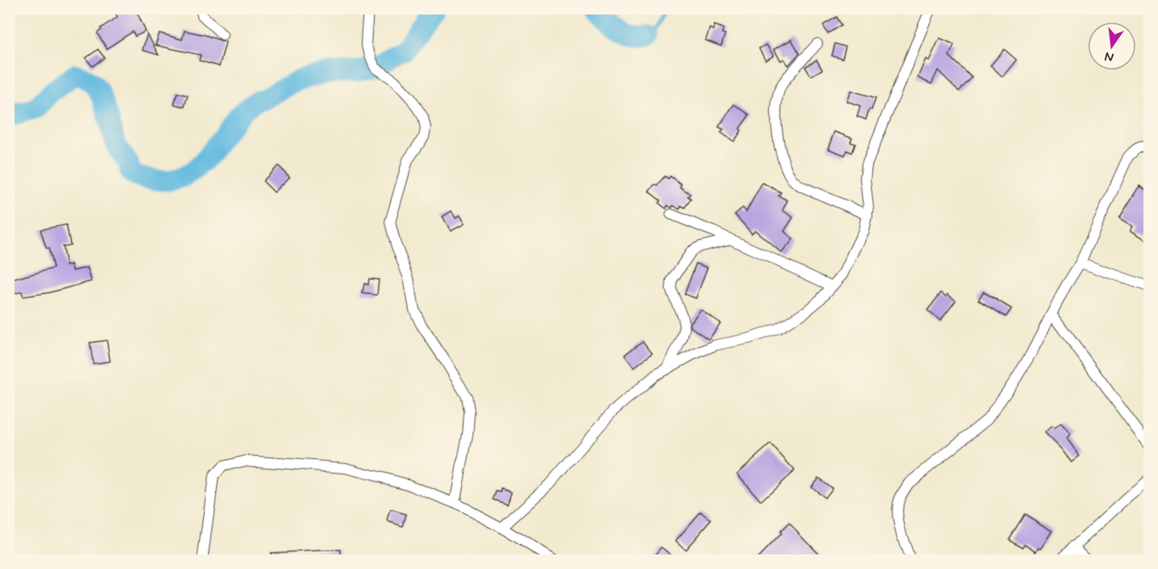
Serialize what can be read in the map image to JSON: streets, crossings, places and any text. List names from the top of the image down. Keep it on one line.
{"north":"bottom"}
